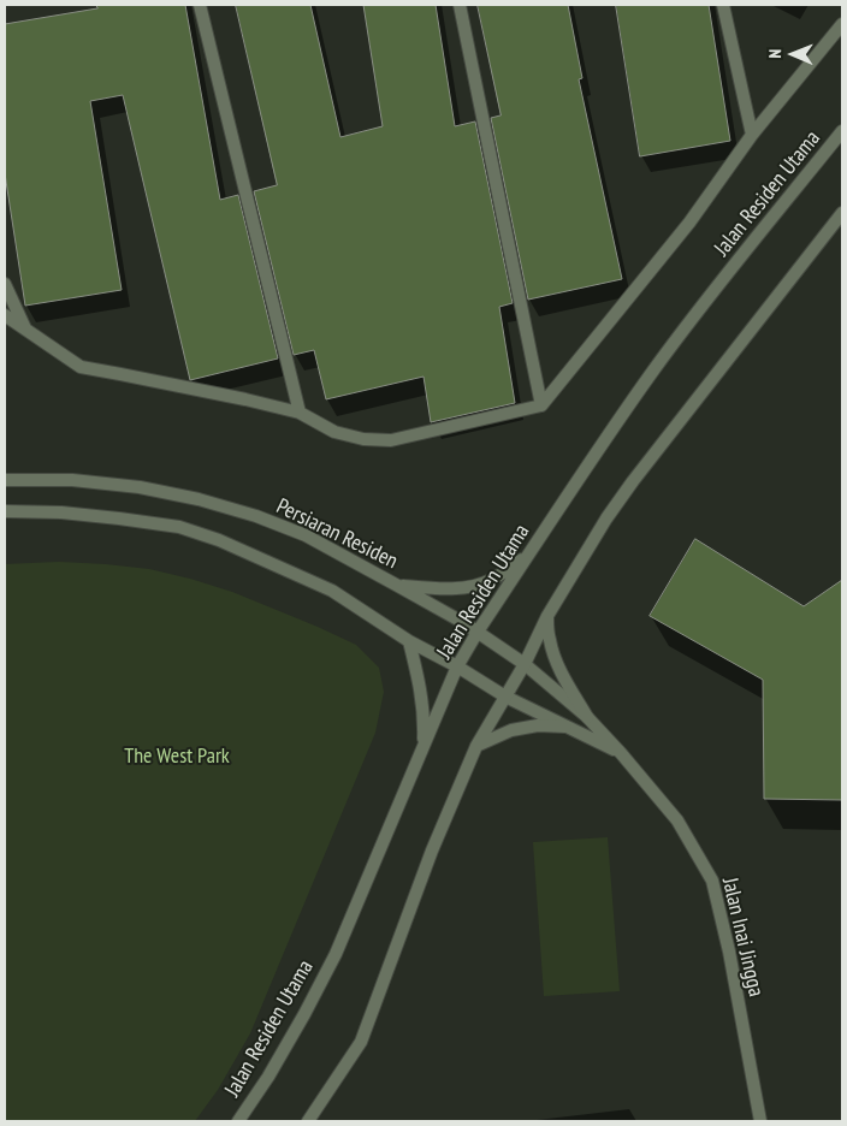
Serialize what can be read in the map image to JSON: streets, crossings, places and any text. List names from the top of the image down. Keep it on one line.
{"streets":{"street":["Jalan Residen Utama","Persiaran Residen","Jalan Inai Jingga"]},"crossings":[["Jalan Residen Utama","Persiaran Residen"],["Persiaran Residen","Jalan Inai Jingga"]],"parks":["The West Park"],"north":"left"}
